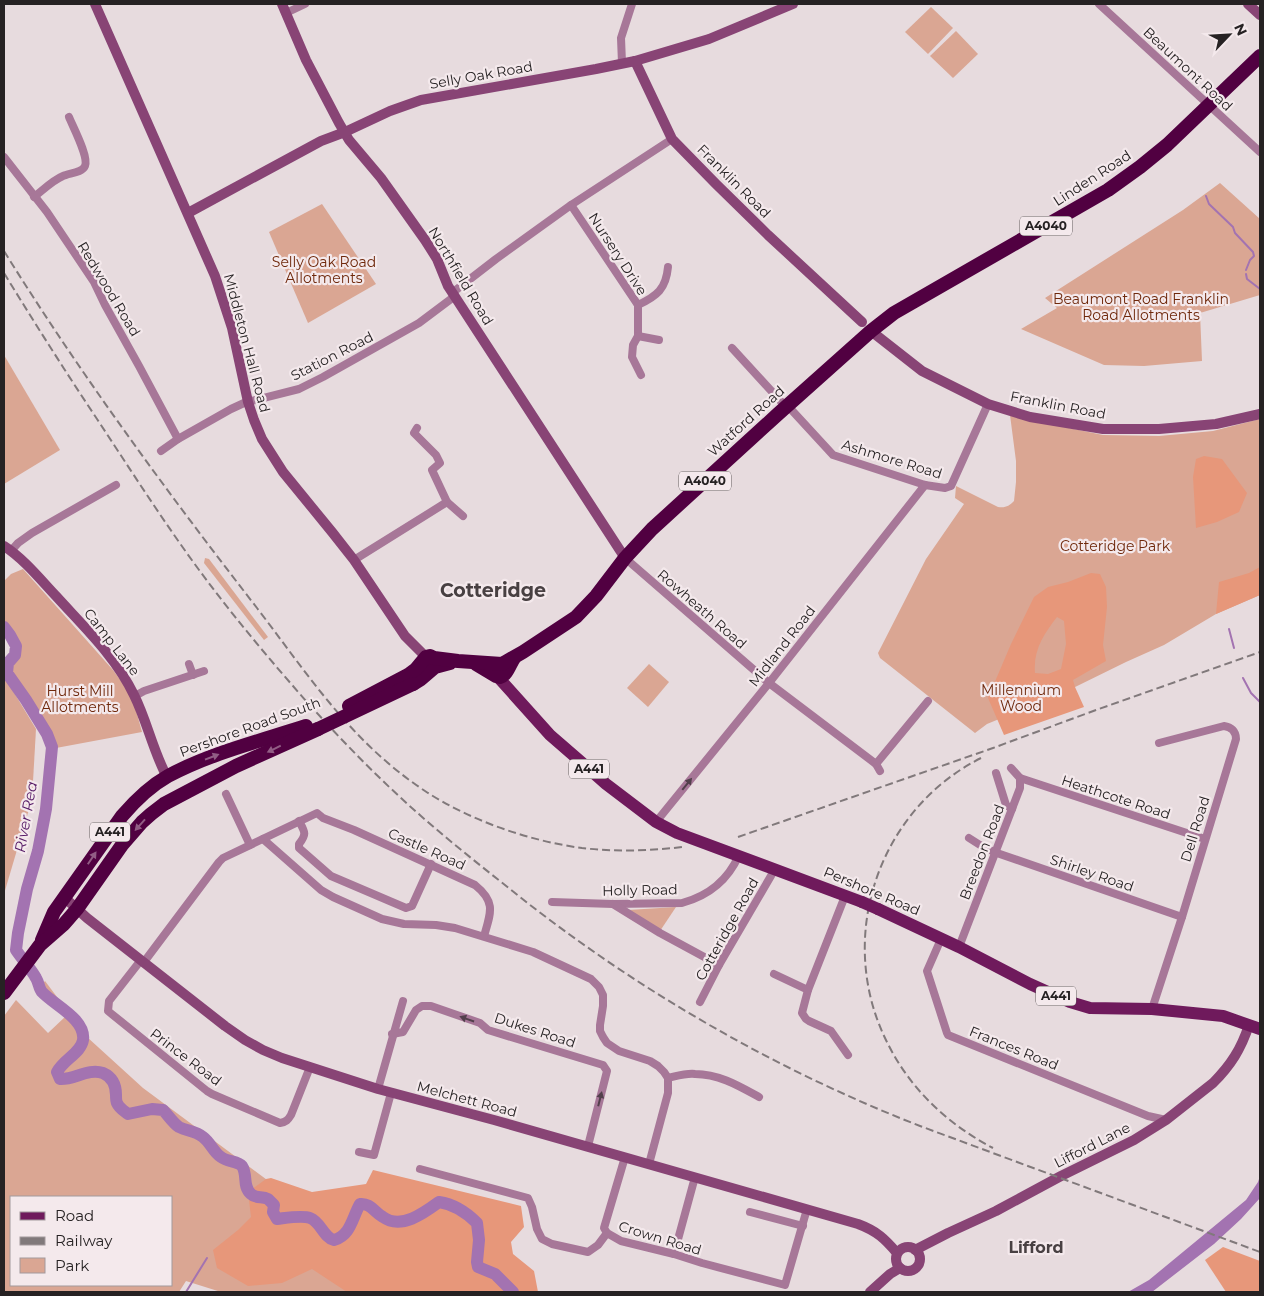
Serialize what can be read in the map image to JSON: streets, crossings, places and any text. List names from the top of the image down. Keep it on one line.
{"streets":{"highway":["Linden Road","A4040","Watford Road","Pershore Road South","A441"],"main road":["Pershore Road"],"street":["Beaumont Road","Selly Oak Road","Franklin Road","Nursery Drive","Northfield Road","Redwood Road","Middleton Hall Road","Station Road","Ashmore Road","Rowheath Road","Camp Lane","Midland Road","Heathcote Road","Dell Road","Castle Road","Breedon Road","Shirley Road","Holly Road","Cotteridge Road","Dukes Road","Frances Road","Prince Road","Melchett Road","Lifford Lane","Crown Road"]},"crossings":[["Beaumont Road","Linden Road"],["Selly Oak Road","Franklin Road"],["Selly Oak Road","Northfield Road"],["Selly Oak Road","Middleton Hall Road"],["Linden Road","Franklin Road"],["Linden Road","Watford Road"],["Franklin Road","Station Road"],["Franklin Road","Watford Road"],["Franklin Road","Ashmore Road"],["Nursery Drive","Station Road"],["Northfield Road","Station Road"],["Northfield Road","Watford Road"],["Northfield Road","Rowheath Road"],["Redwood Road","Station Road"],["Middleton Hall Road","Station Road"],["Middleton Hall Road","Pershore Road South"],["Middleton Hall Road","A441"],["Watford Road","Ashmore Road"],["Watford Road","Rowheath Road"],["Watford Road","A441"],["Watford Road","Pershore Road"],["Ashmore Road","Midland Road"],["Rowheath Road","Midland Road"],["Camp Lane","Pershore Road South"],["Midland Road","Pershore Road"],["Pershore Road South","A441"],["Pershore Road South","Melchett Road"],["A441","Pershore Road"],["Heathcote Road","Dell Road"],["Heathcote Road","Breedon Road"],["Dell Road","Shirley Road"],["Dell Road","Pershore Road"],["Breedon Road","Shirley Road"],["Breedon Road","Pershore Road"],["Holly Road","Pershore Road"],["Pershore Road","Cotteridge Road"],["Pershore Road","Frances Road"],["Pershore Road","Lifford Lane"],["Dukes Road","Melchett Road"],["Frances Road","Lifford Lane"],["Prince Road","Melchett Road"],["Melchett Road","Lifford Lane"]],"one_way":["Midland Road"],"districts":["Cotteridge","Lifford"],"water":["River Rea"],"parks":["Selly Oak Road Allotments","Beaumont Road Franklin Road Allotments","Cotteridge Park","Millennium Wood","Hurst Mill Allotments"],"legend":["Road","Railway","Park"],"north":"top right"}
